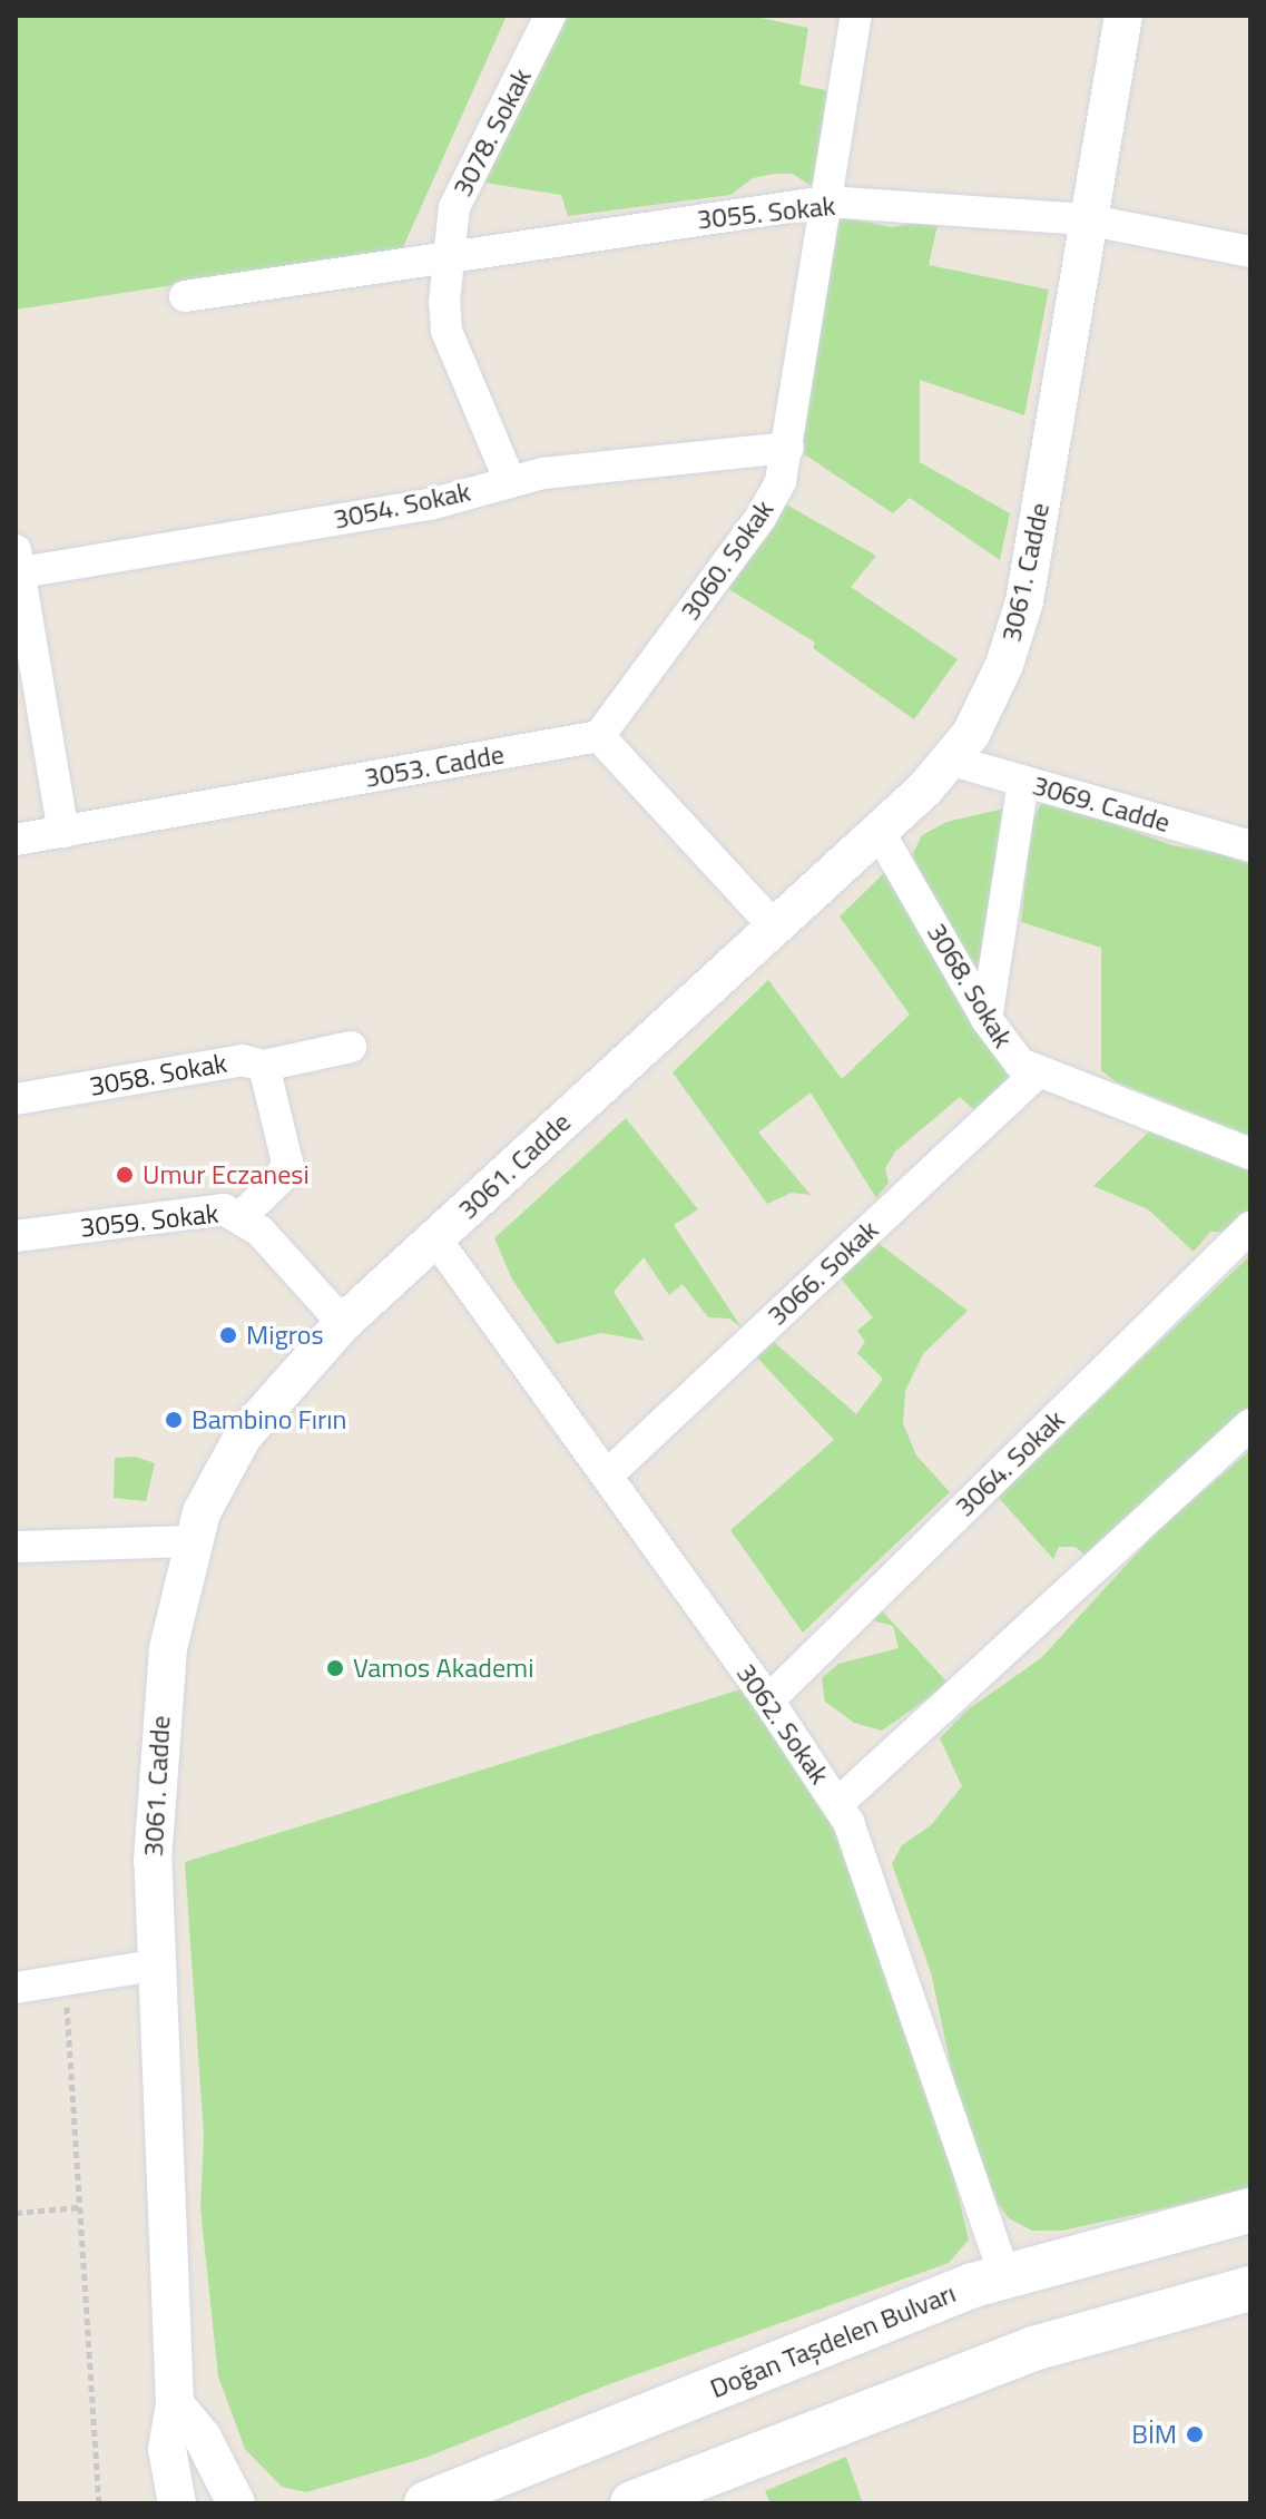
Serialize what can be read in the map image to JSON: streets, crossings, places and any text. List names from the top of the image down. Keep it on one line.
{"streets":{"main road":["Doğan Taşdelen Bulvarı"],"street":["3078. Sokak","3055. Sokak","3054. Sokak","3060. Sokak","3061. Cadde","3053. Cadde","3069. Cadde","3068. Sokak","3058. Sokak","3059. Sokak","3066. Sokak","3064. Sokak","3062. Sokak"]},"crossings":[["3078. Sokak","3055. Sokak"],["3078. Sokak","3054. Sokak"],["3055. Sokak","3060. Sokak"],["3055. Sokak","3061. Cadde"],["3054. Sokak","3060. Sokak"],["3060. Sokak","3053. Cadde"],["3061. Cadde","3069. Cadde"],["3061. Cadde","3068. Sokak"],["3061. Cadde","3059. Sokak"],["3061. Cadde","3062. Sokak"],["3068. Sokak","3066. Sokak"],["3066. Sokak","3062. Sokak"],["3064. Sokak","3062. Sokak"],["3062. Sokak","Doğan Taşdelen Bulvarı"]],"places":["Umur Eczanesi","Migros","Bambino Fırın","Vamos Akademi","BİM"]}
